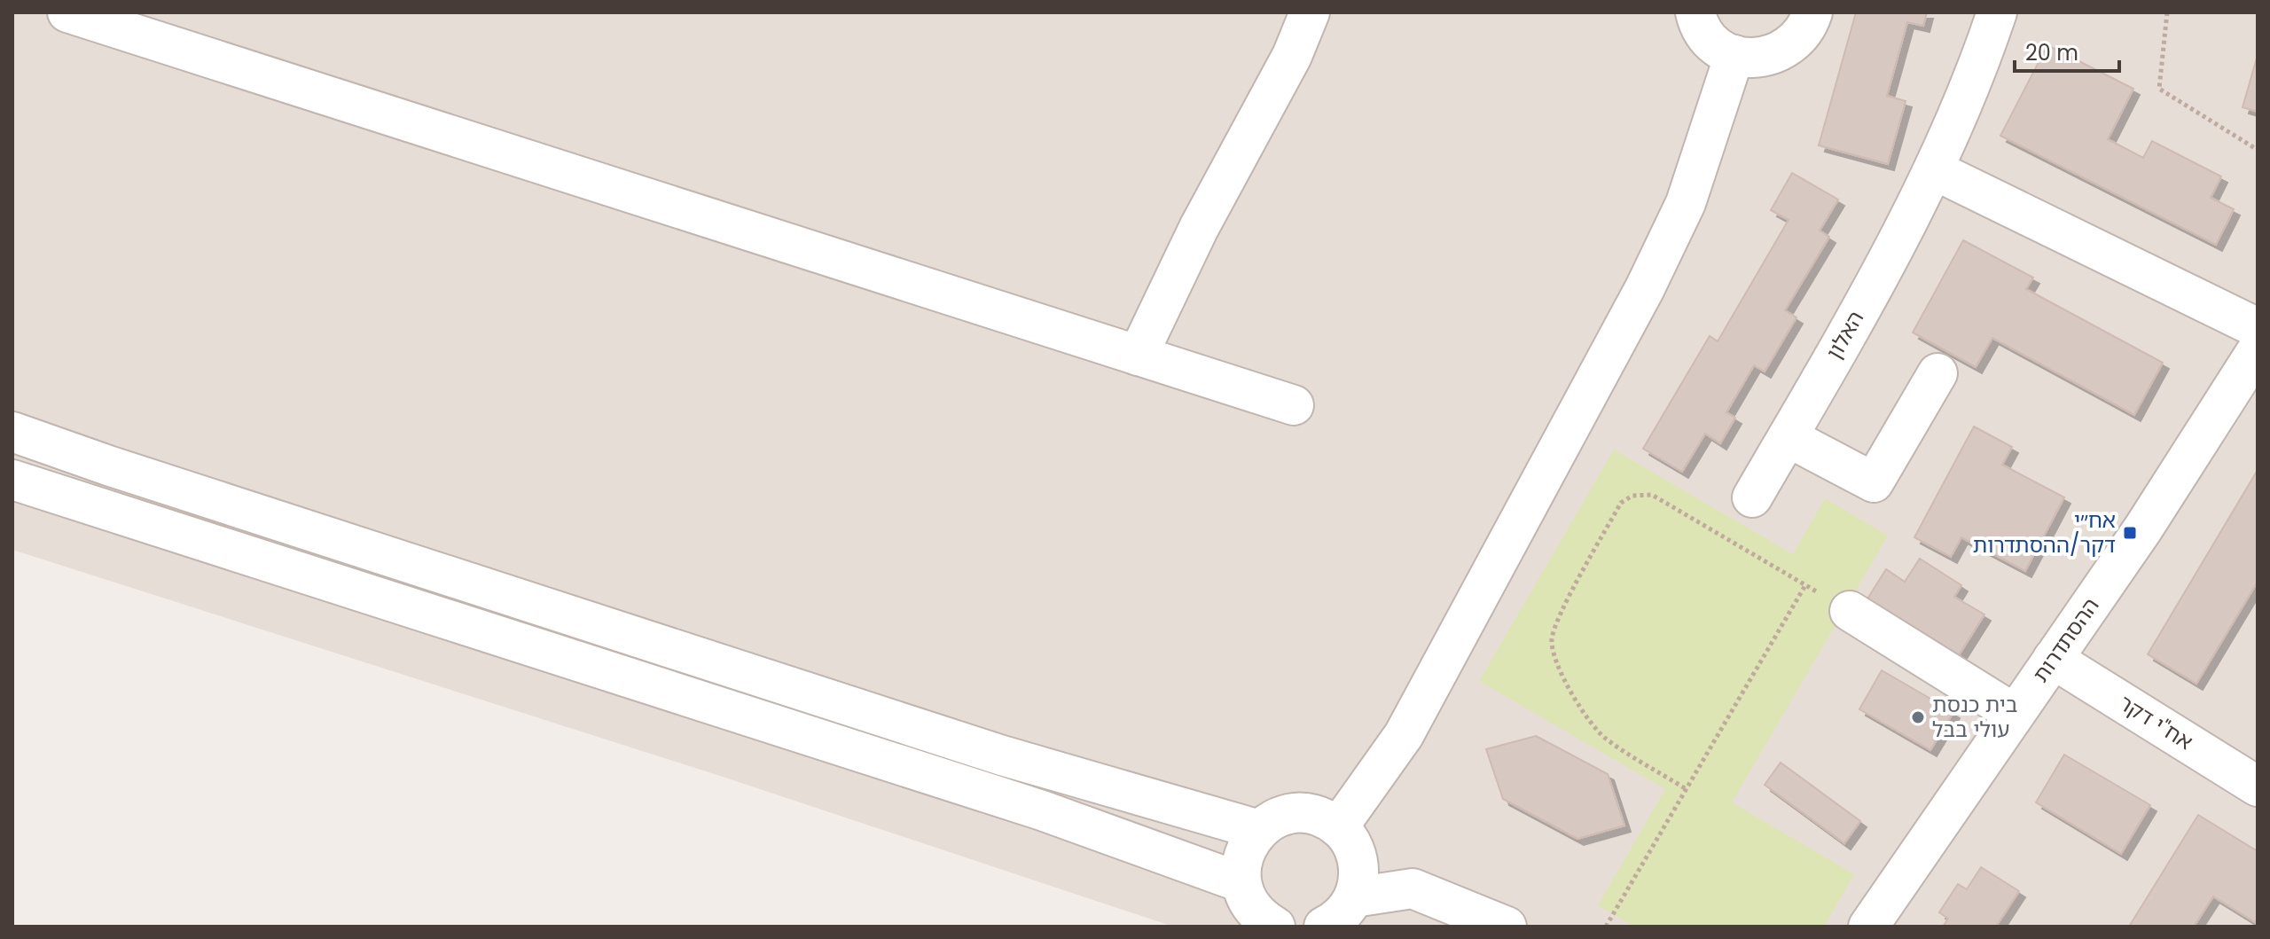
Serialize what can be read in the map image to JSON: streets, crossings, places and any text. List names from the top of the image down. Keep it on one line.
{"streets":{"street":["האלון","ההסתדרות","אח\"י דקר"]},"crossings":[["ההסתדרות","אח\"י דקר"]],"places":{"transit":["אח״י דקר/ההסתדרות"],"other":["בית כנסת עולי בבל"]},"scale_bar":"20 m"}
